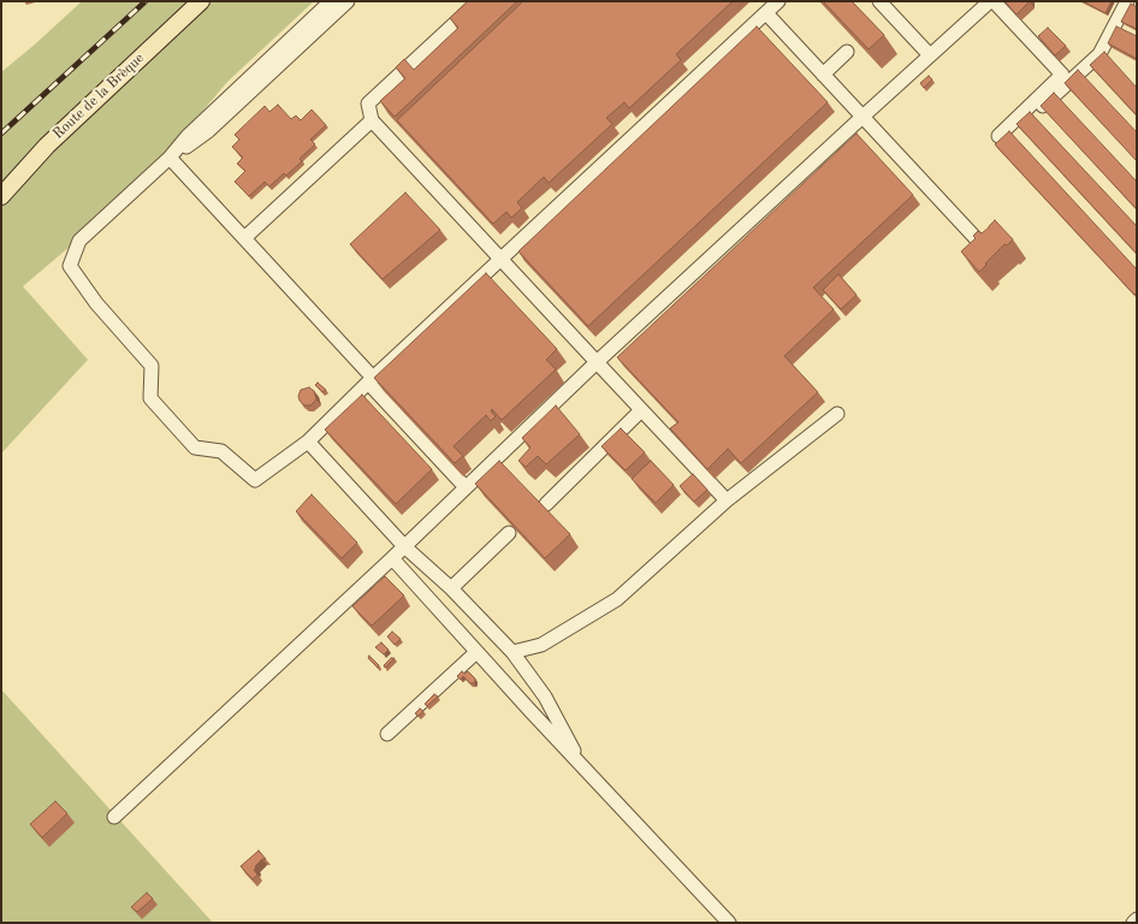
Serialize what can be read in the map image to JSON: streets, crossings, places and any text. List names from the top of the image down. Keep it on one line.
{"streets":{"main road":["Route de la Brèque"]}}
